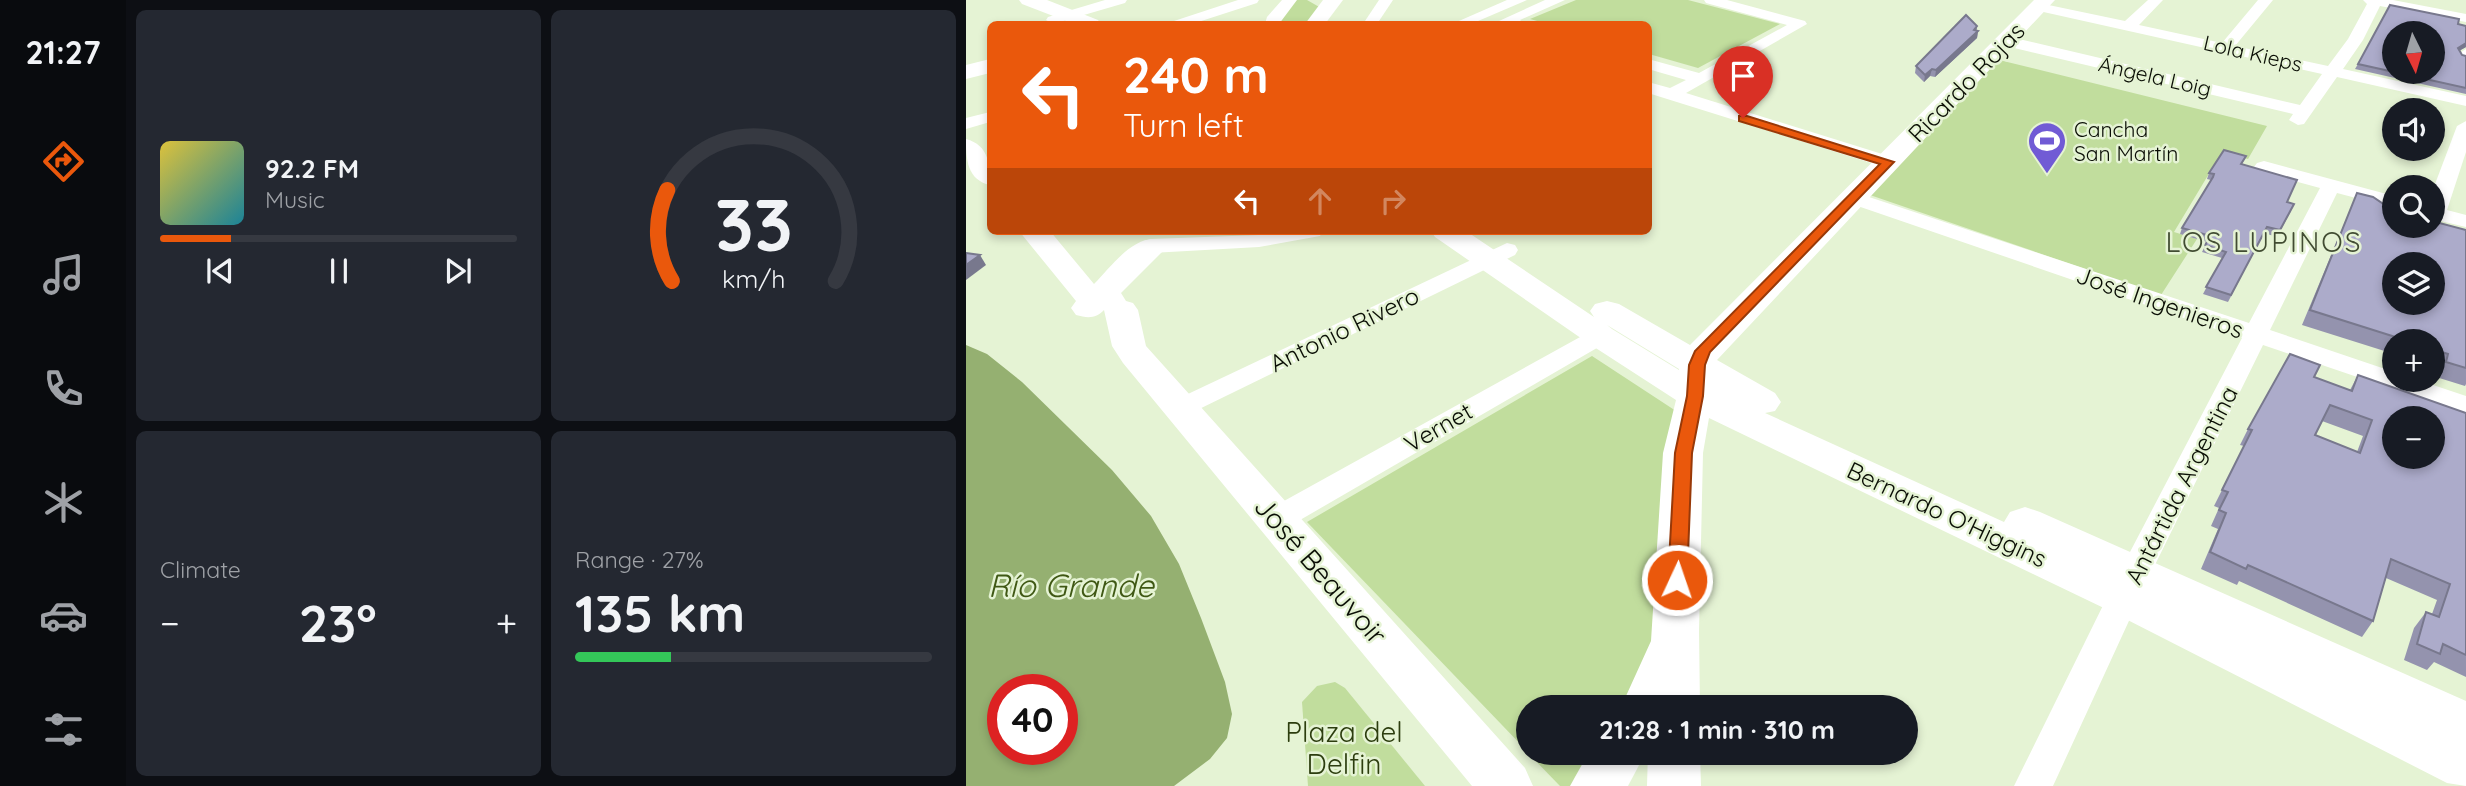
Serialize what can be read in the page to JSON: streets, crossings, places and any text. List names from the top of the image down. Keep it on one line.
{"streets":{"street":["Lola Kieps","Ángela Loig","Ricardo Rojas","José Ingenieros","Antonio Rivero","Vernet","Antártida Argentina","Bernardo O'Higgins","José Beauvoir"]},"crossings":[["Lola Kieps","Ángela Loig"],["Lola Kieps","Ricardo Rojas"],["Ángela Loig","Ricardo Rojas"],["Ricardo Rojas","José Ingenieros"],["Ricardo Rojas","Bernardo O'Higgins"],["José Ingenieros","Antártida Argentina"],["Antonio Rivero","Bernardo O'Higgins"],["Antonio Rivero","José Beauvoir"],["Vernet","Bernardo O'Higgins"],["Vernet","José Beauvoir"],["Antártida Argentina","Bernardo O'Higgins"]],"districts":["LOS LUPINOS"],"water":["Río Grande"],"parks":["Plaza del Delfin"],"places":{"sports":["Cancha San Martín"]},"north":"bottom","page":{"tabs":"21:27","map_buttons":["+","−"],"turn":["240 m","Turn left"],"song":["92.2 FM","Music"],"tile":["Climate",["Range · 27%","135 km"]],"heat":["−","23°","+"],"limit":"40","trip":"21:28 · 1 min · 310 m","gauge":["33","km/h"]}}
